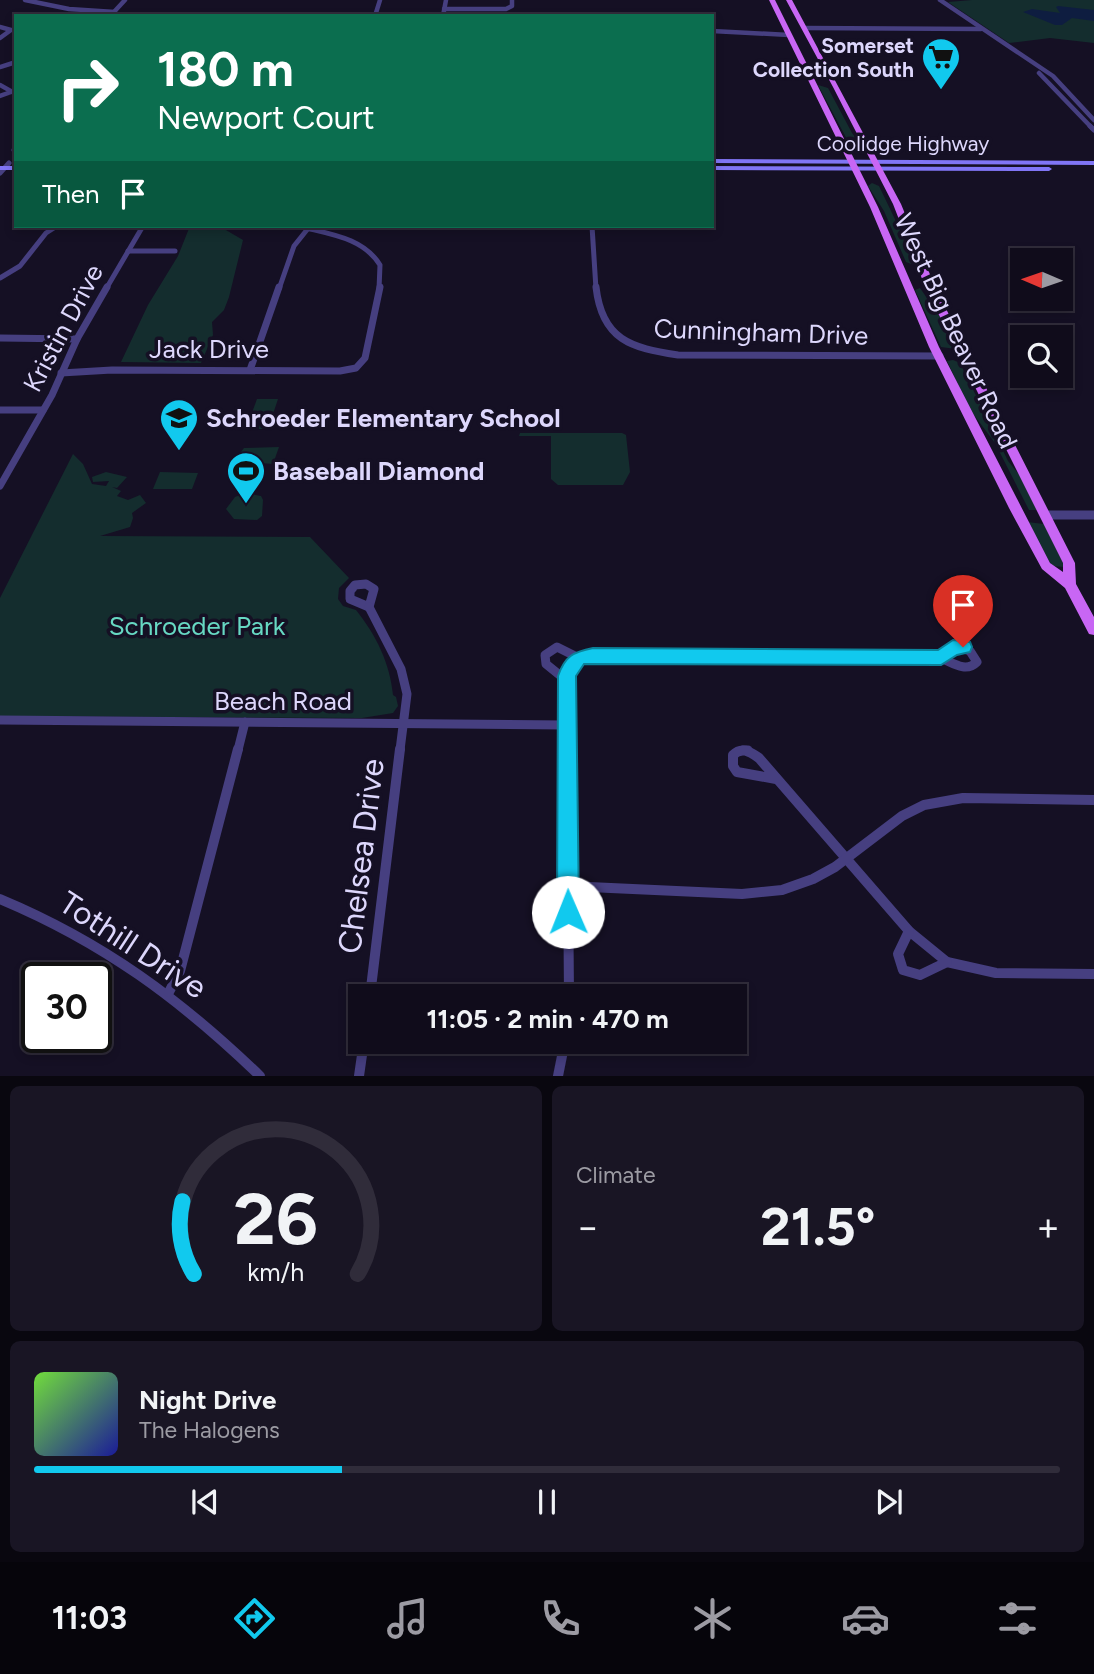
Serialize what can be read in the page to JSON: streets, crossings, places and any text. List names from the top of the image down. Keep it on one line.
{"streets":{"main road":["Coolidge Highway","West Big Beaver Road"],"street":["Kristin Drive","Cunningham Drive","Jack Drive","Beach Road","Chelsea Drive","Tothill Drive"]},"crossings":[["Coolidge Highway","West Big Beaver Road"],["Kristin Drive","Jack Drive"],["West Big Beaver Road","Cunningham Drive"],["Beach Road","Chelsea Drive"]],"parks":["Schroeder Park"],"places":{"supermarket":["Somerset Collection South"],"school or university":["Schroeder Elementary School"],"sports":["Baseball Diamond"]},"north":"left","page":{"turn":["180 m","Newport Court"],"then":"Then","limit":"30","trip":"11:05 · 2 min · 470 m","tile":"Climate","heat":["−","21.5°","+"],"song":["Night Drive","The Halogens"],"tabs":"11:03","gauge":["26","km/h"]}}
